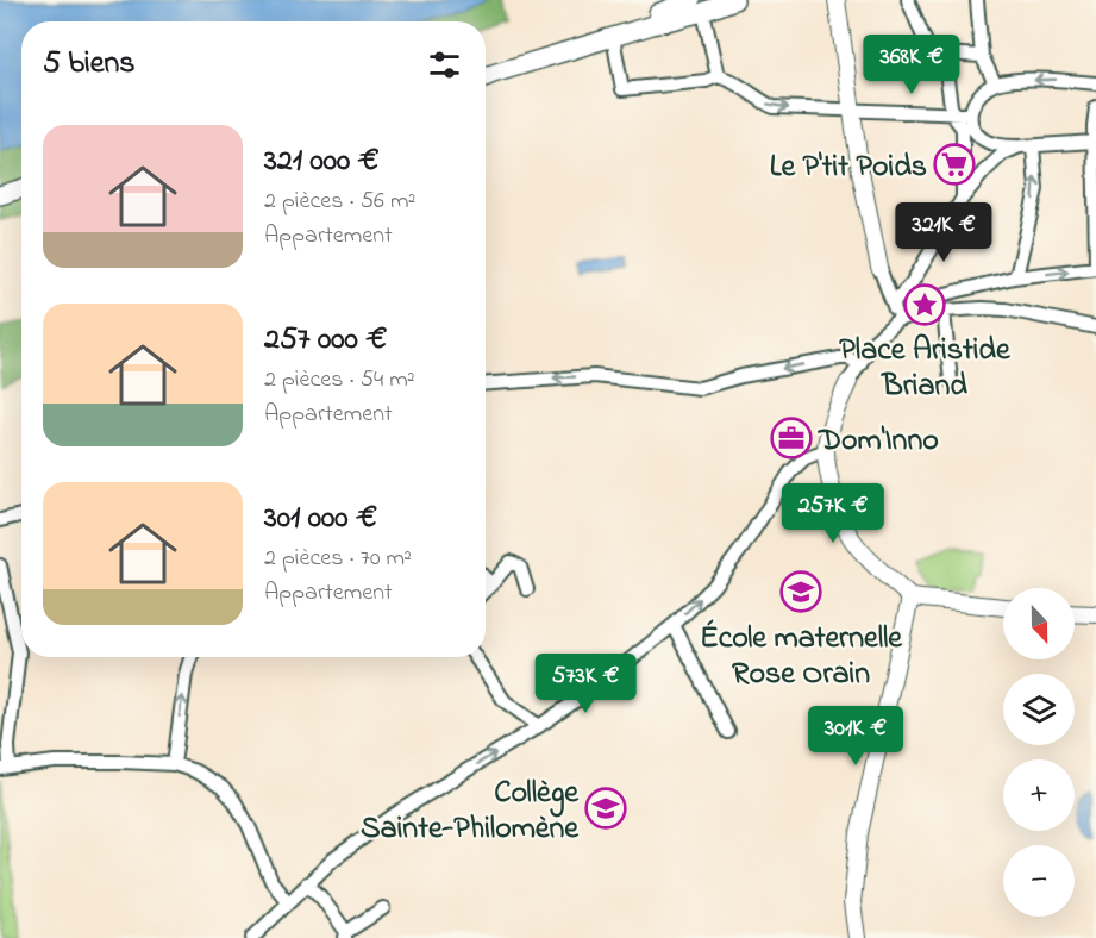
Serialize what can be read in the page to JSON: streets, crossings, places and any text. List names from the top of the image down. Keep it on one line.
{"places":{"supermarket":["Le P'tit Poids"],"place":["Place Aristide Briand"],"office":["Dom'Inno"],"school or university":["École maternelle Rose Orain","Collège Sainte-Philomène"]},"north":"bottom","page":{"heading":"5 biens","price":["368K €","321K €","257K €","573K €","301K €"],"list":[{"name":"321 000 €","note":"2 pièces · 56 m² · Appartement"},{"name":"257 000 €","note":"2 pièces · 54 m² · Appartement"},{"name":"301 000 €","note":"2 pièces · 70 m² · Appartement"}],"map_buttons":["+","−"]}}
